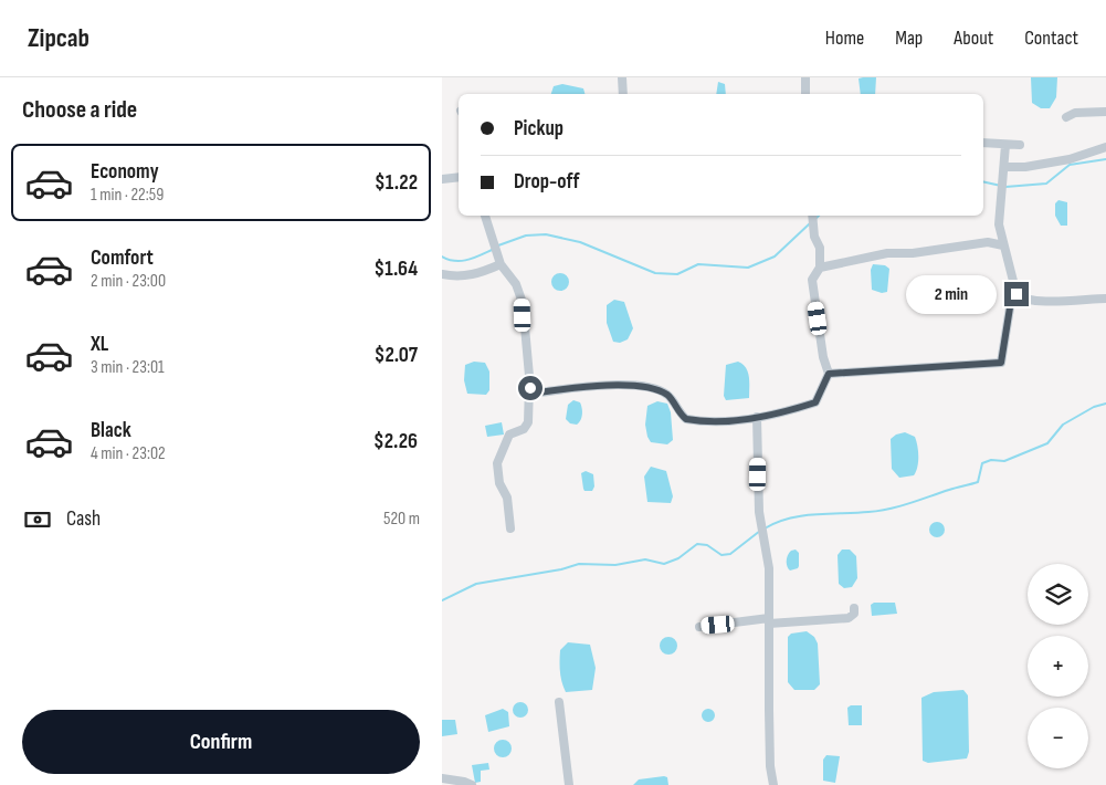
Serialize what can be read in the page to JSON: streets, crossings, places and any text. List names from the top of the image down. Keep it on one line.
{"page":{"header":"Zipcab","nav":["Home","Map","About","Contact"],"heading":"Choose a ride","banner":["Pickup","Drop-off"],"list":[{"name":"Economy","note":"1 min · 22:59","value":"$1.22"},{"name":"Comfort","note":"2 min · 23:00","value":"$1.64"},{"name":"XL","note":"3 min · 23:01","value":"$2.07"},{"name":"Black","note":"4 min · 23:02","value":"$2.26"}],"bubble":"2 min","pay":["Cash","520 m"],"map_buttons":["+","−"],"buttons":"Confirm"}}
